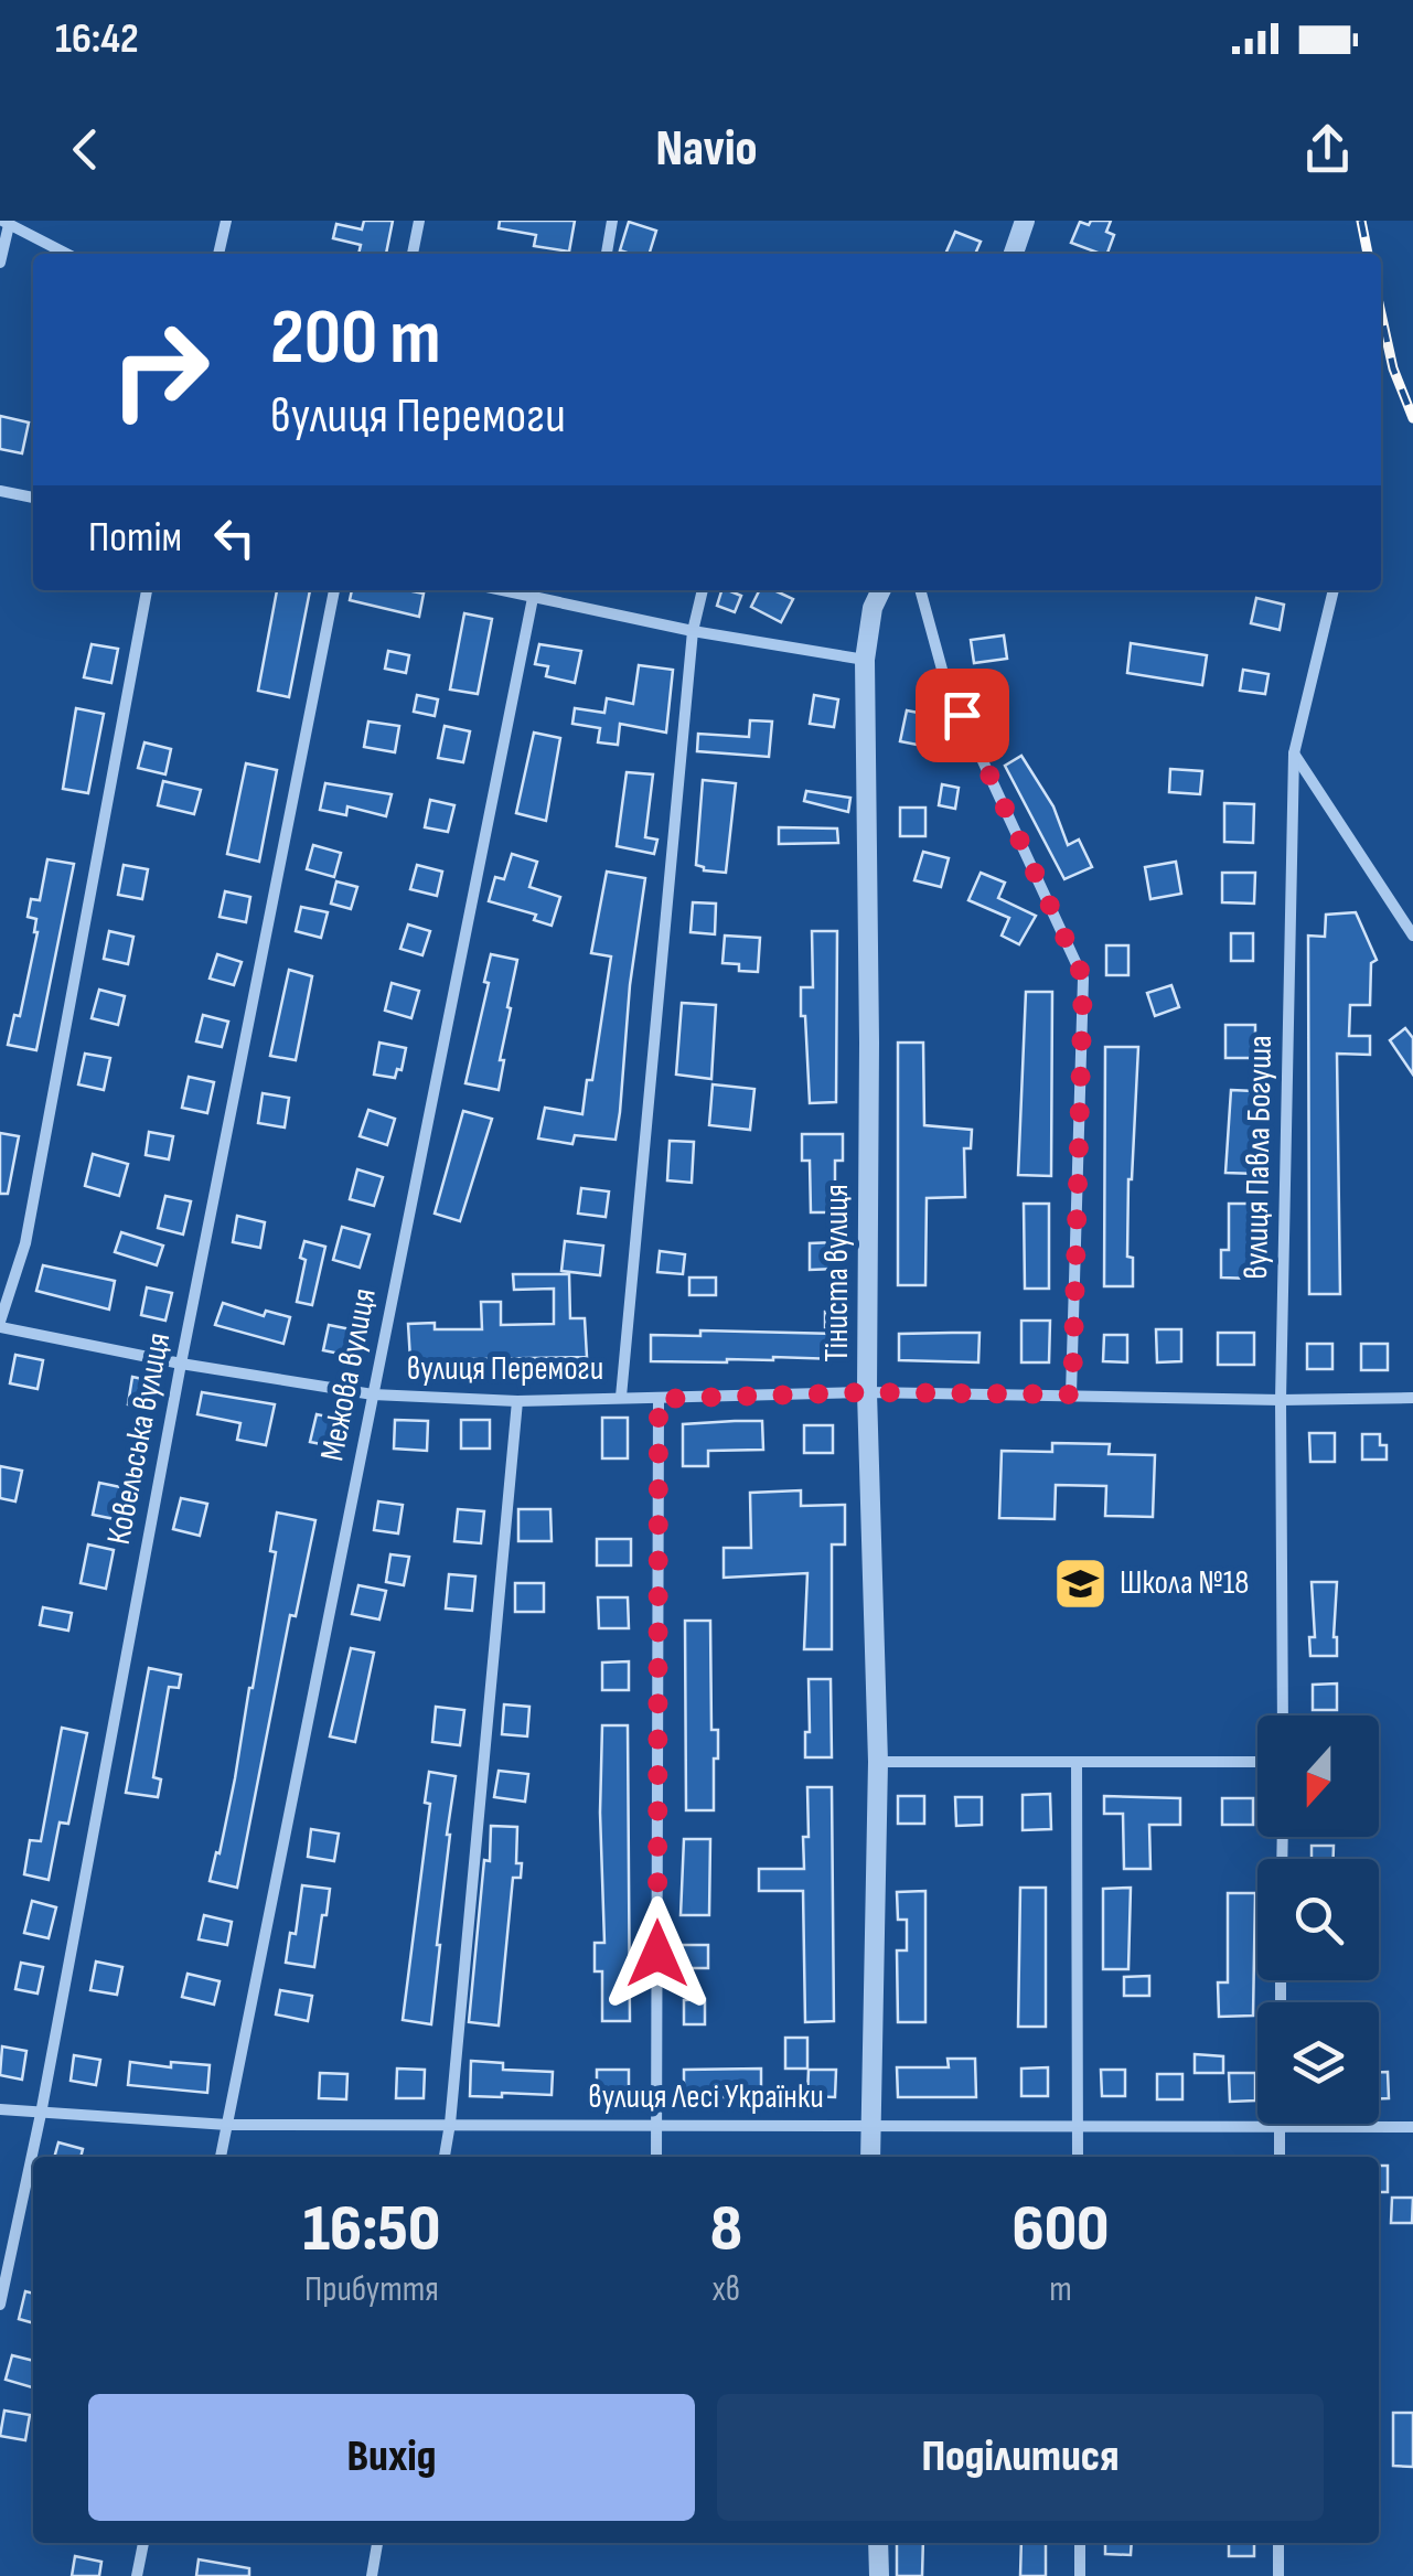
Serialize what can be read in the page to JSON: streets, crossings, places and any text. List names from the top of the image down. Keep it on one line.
{"streets":{"street":["вулиця Павла Богуша","Тіниста вулиця","вулиця Перемоги","Межова вулиця","Ковельська вулиця","вулиця Лесі Українки"]},"crossings":[["вулиця Павла Богуша","вулиця Перемоги"],["Тіниста вулиця","вулиця Перемоги"],["Тіниста вулиця","вулиця Лесі Українки"],["вулиця Перемоги","Межова вулиця"],["вулиця Перемоги","Ковельська вулиця"],["Межова вулиця","вулиця Лесі Українки"],["Ковельська вулиця","вулиця Лесі Українки"]],"places":{"school or university":["Школа №18"]},"north":"bottom","page":{"status":"16:42","header":"Navio","turn":["200 m","вулиця Перемоги"],"then":"Потім","eta":["16:50","Прибуття","8","хв","600","m"],"buttons":["Вихід","Поділитися"]}}
